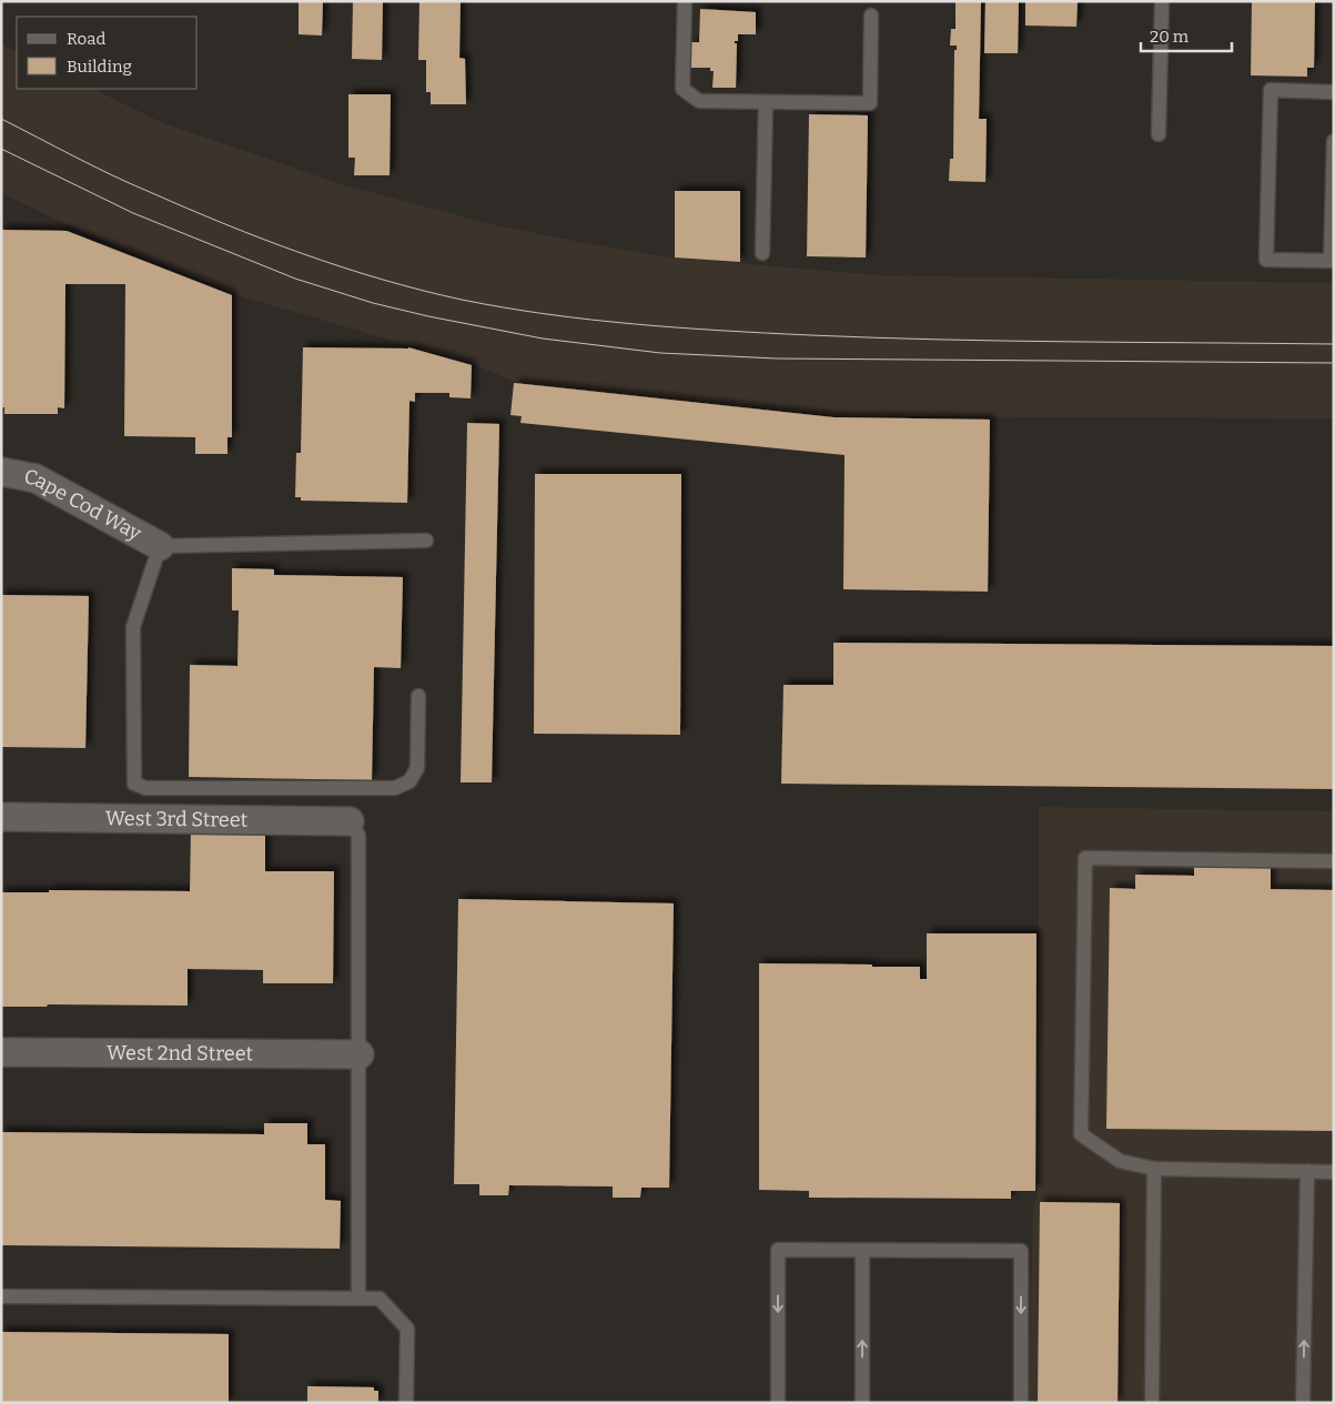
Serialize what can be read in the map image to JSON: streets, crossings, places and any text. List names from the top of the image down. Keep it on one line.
{"streets":{"street":["Cape Cod Way","West 3rd Street","West 2nd Street"]},"legend":["Road","Building"],"scale_bar":"20 m"}
